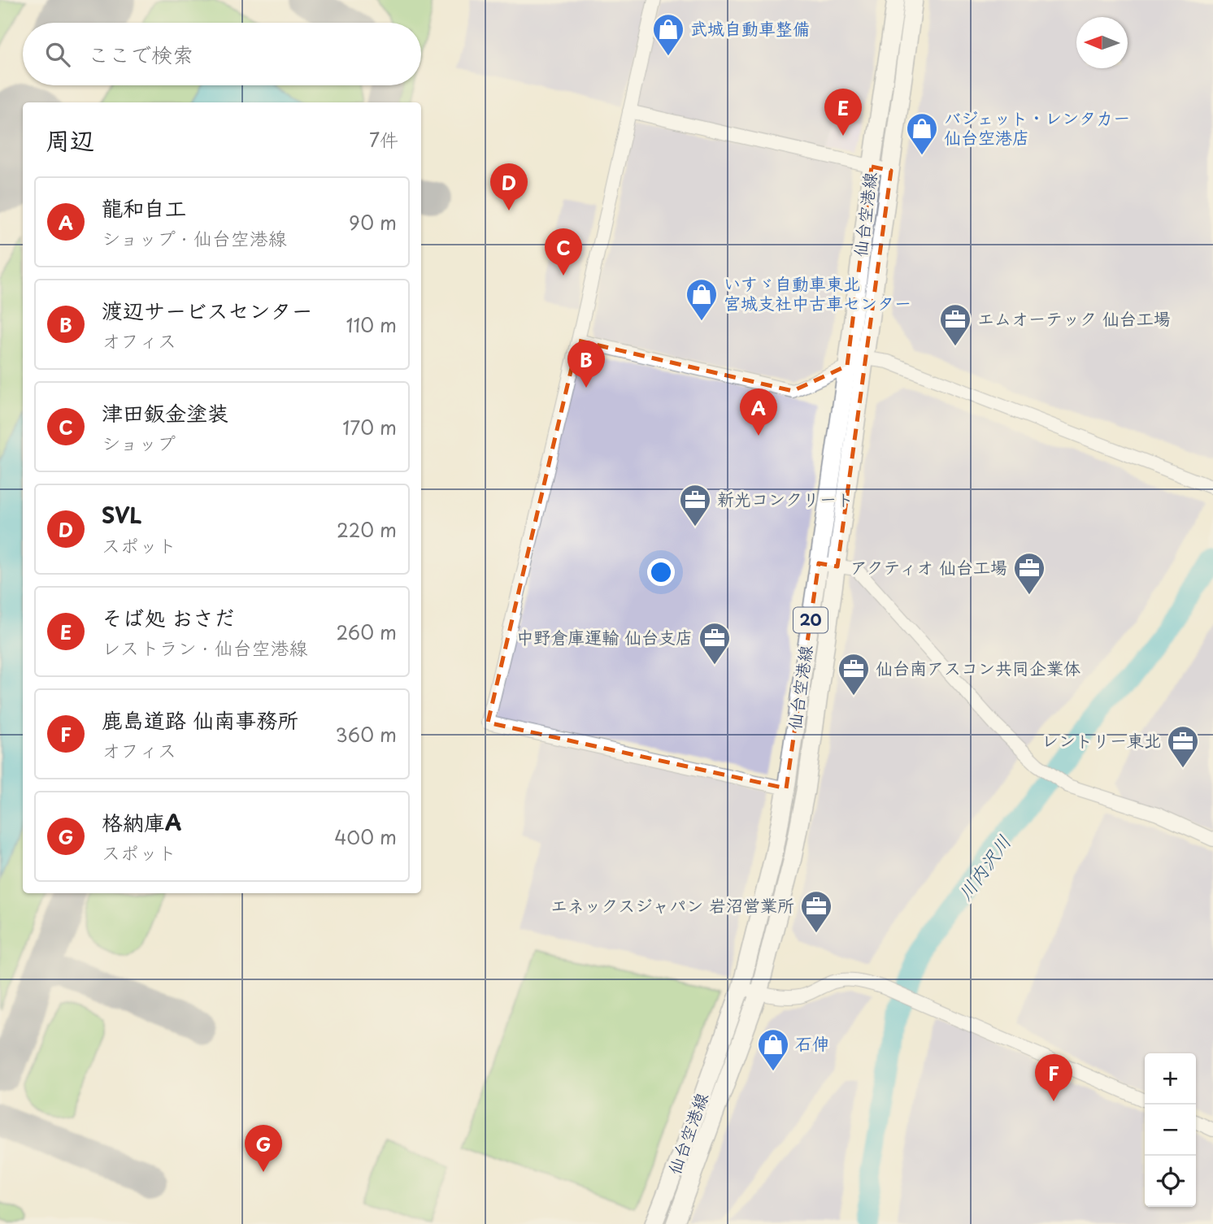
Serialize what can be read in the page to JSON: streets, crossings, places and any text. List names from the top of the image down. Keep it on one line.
{"streets":{"main road":["仙台空港線","20"]},"water":["川内沢川"],"places":{"shop":["武城自動車整備","バジェット・レンタカー 仙台空港店","いすゞ自動車東北 宮城支社中古車センター","石伸"],"office":["エムオーテック 仙台工場","新光コンクリート","アクティオ 仙台工場","中野倉庫運輸 仙台支店","仙台南アスコン共同企業体","レントリー東北","エネックスジャパン 岩沼営業所"]},"north":"left","page":{"search":"ここで検索","pins":["E","D","C","B","A","F","G"],"heading":["周辺","7件"],"list":[{"mark":"A","name":"龍和自工","note":"ショップ · 仙台空港線","value":"90 m"},{"mark":"B","name":"渡辺サービスセンター","note":"オフィス","value":"110 m"},{"mark":"C","name":"津田鈑金塗装","note":"ショップ","value":"170 m"},{"mark":"D","name":"SVL","note":"スポット","value":"220 m"},{"mark":"E","name":"そば処 おさだ","note":"レストラン · 仙台空港線","value":"260 m"},{"mark":"F","name":"鹿島道路 仙南事務所","note":"オフィス","value":"360 m"},{"mark":"G","name":"格納庫A","note":"スポット","value":"400 m"}],"map_buttons":["+","−"]}}
